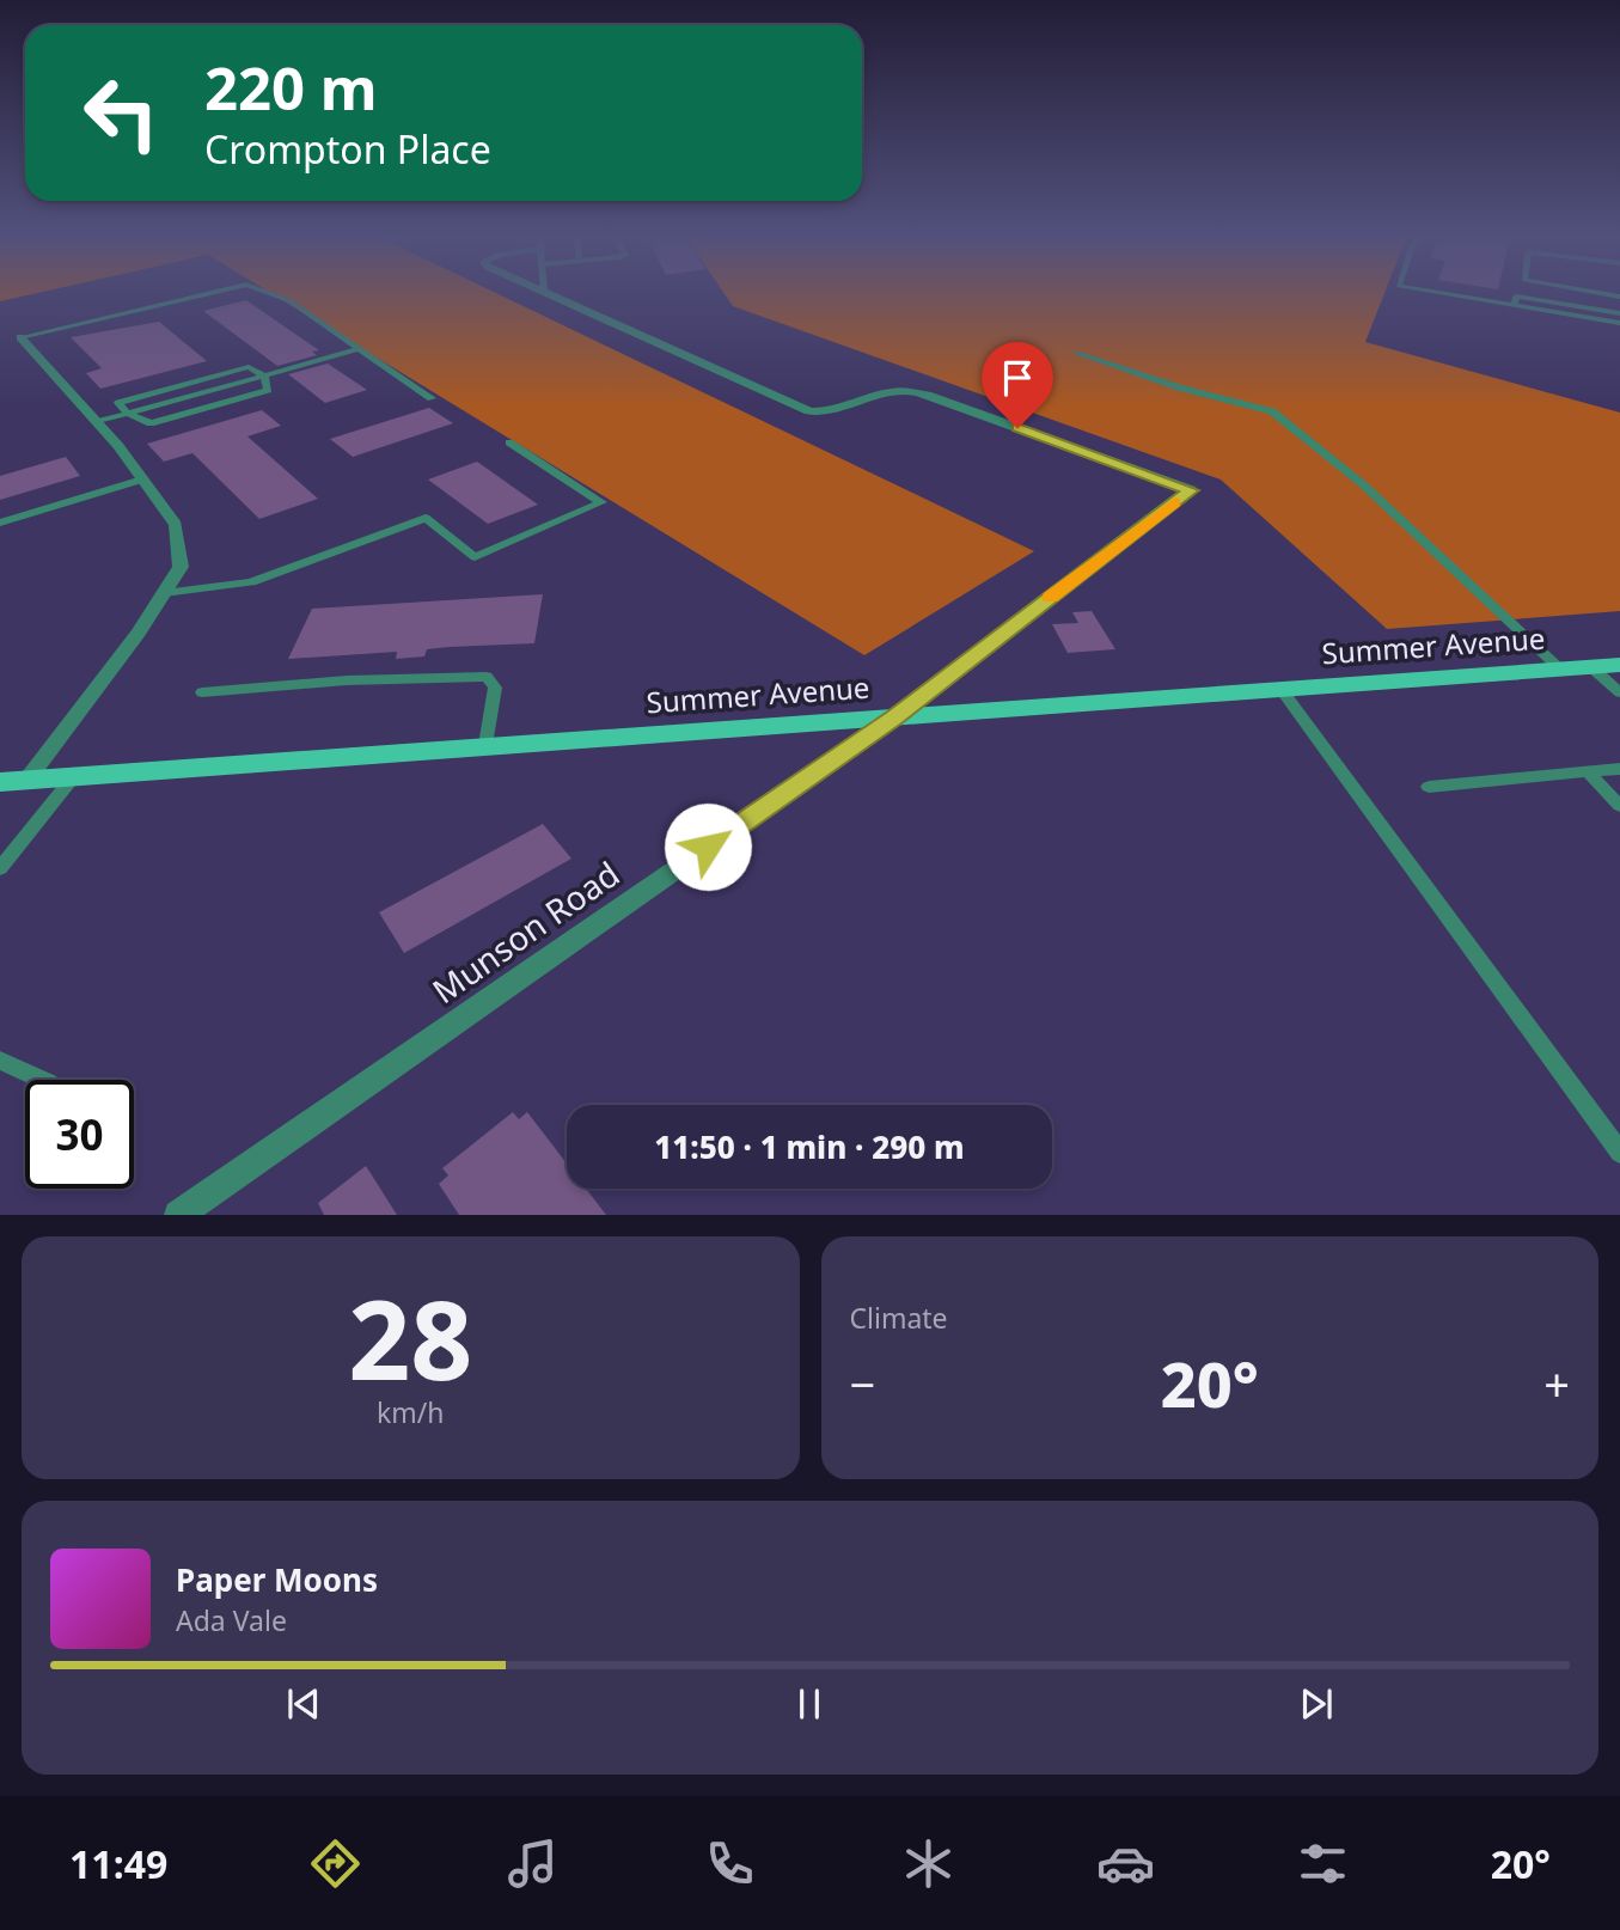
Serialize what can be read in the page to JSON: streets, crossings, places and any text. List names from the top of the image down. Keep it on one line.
{"streets":{"main road":["Summer Avenue"],"street":["Munson Road"]},"crossings":[["Summer Avenue","Munson Road"]],"page":{"turn":["220 m","Crompton Place"],"limit":"30","trip":"11:50 · 1 min · 290 m","tile":[["28","km/h"],"Climate"],"heat":["−","20°","+"],"song":["Paper Moons","Ada Vale"],"tabs":["11:49","20°"]}}
